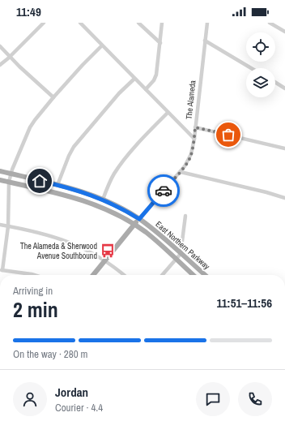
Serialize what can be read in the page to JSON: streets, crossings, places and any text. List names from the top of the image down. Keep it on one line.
{"streets":{"main road":["The Alameda","East Northern Parkway"]},"crossings":[["The Alameda","East Northern Parkway"]],"places":{"bus stop":["The Alameda & Sherwood Avenue Southbound"]},"page":{"status":"11:49","heading":["2 min","Arriving in","11:51–11:56"],"panel":["Jordan","Courier · 4.4"],"bar":"On the way · 280 m"}}
